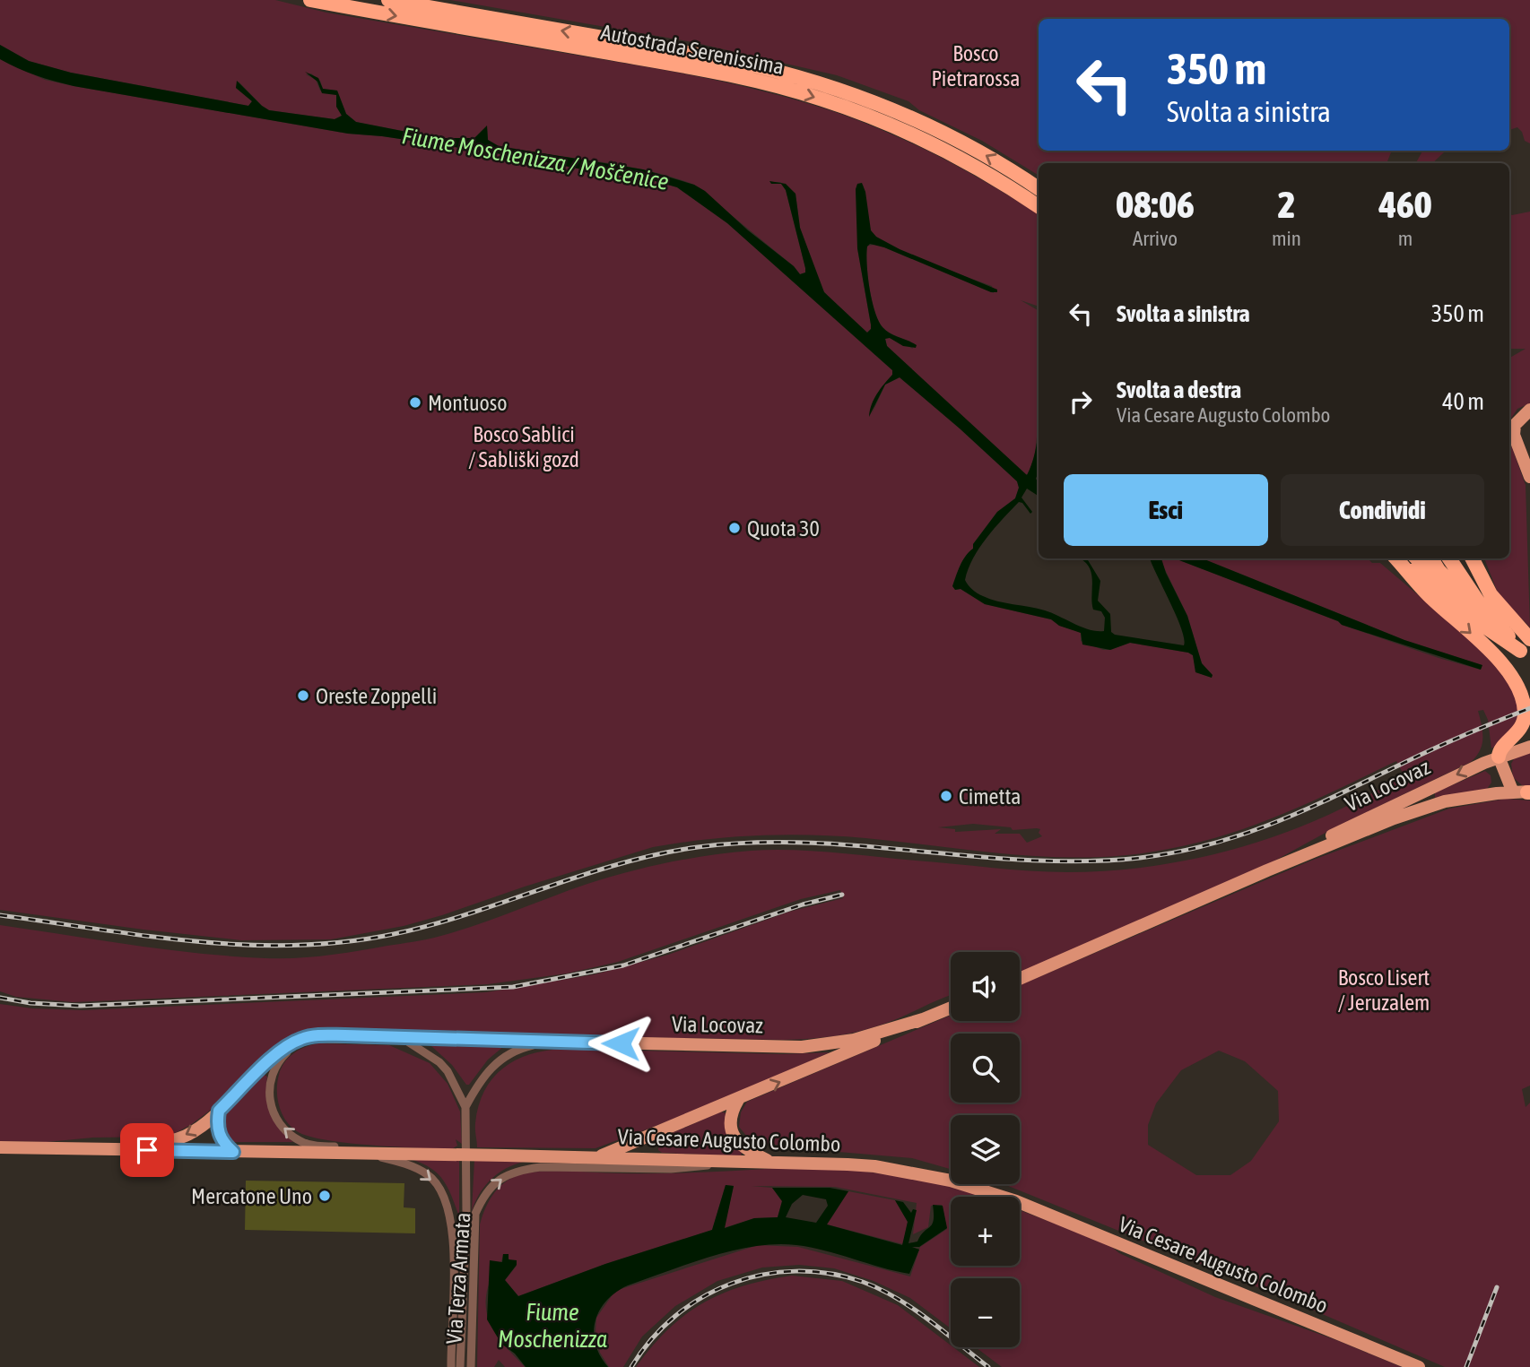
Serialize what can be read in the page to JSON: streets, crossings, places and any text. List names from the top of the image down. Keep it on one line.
{"streets":{"highway":["Autostrada Serenissima"],"main road":["Via Locovaz","Via Cesare Augusto Colombo"],"street":["Via Terza Armata"]},"crossings":[["Via Locovaz","Via Cesare Augusto Colombo"],["Via Locovaz","Via Terza Armata"],["Via Cesare Augusto Colombo","Via Terza Armata"]],"water":["Fiume Moschenizza / Moščenice","Fiume Moschenizza"],"parks":["Bosco Pietrarossa","Bosco Sablici / Sabliški gozd","Bosco Lisert / Jeruzalem"],"places":["Montuoso","Quota 30","Oreste Zoppelli","Cimetta","Mercatone Uno"],"page":{"turn":["350 m","Svolta a sinistra"],"eta":["08:06","Arrivo","2","min","460","m"],"list":[{"name":"Svolta a sinistra","value":"350 m"},{"name":"Svolta a destra","note":"Via Cesare Augusto Colombo","value":"40 m"}],"buttons":["Esci","Condividi"],"map_buttons":["+","−"]}}
